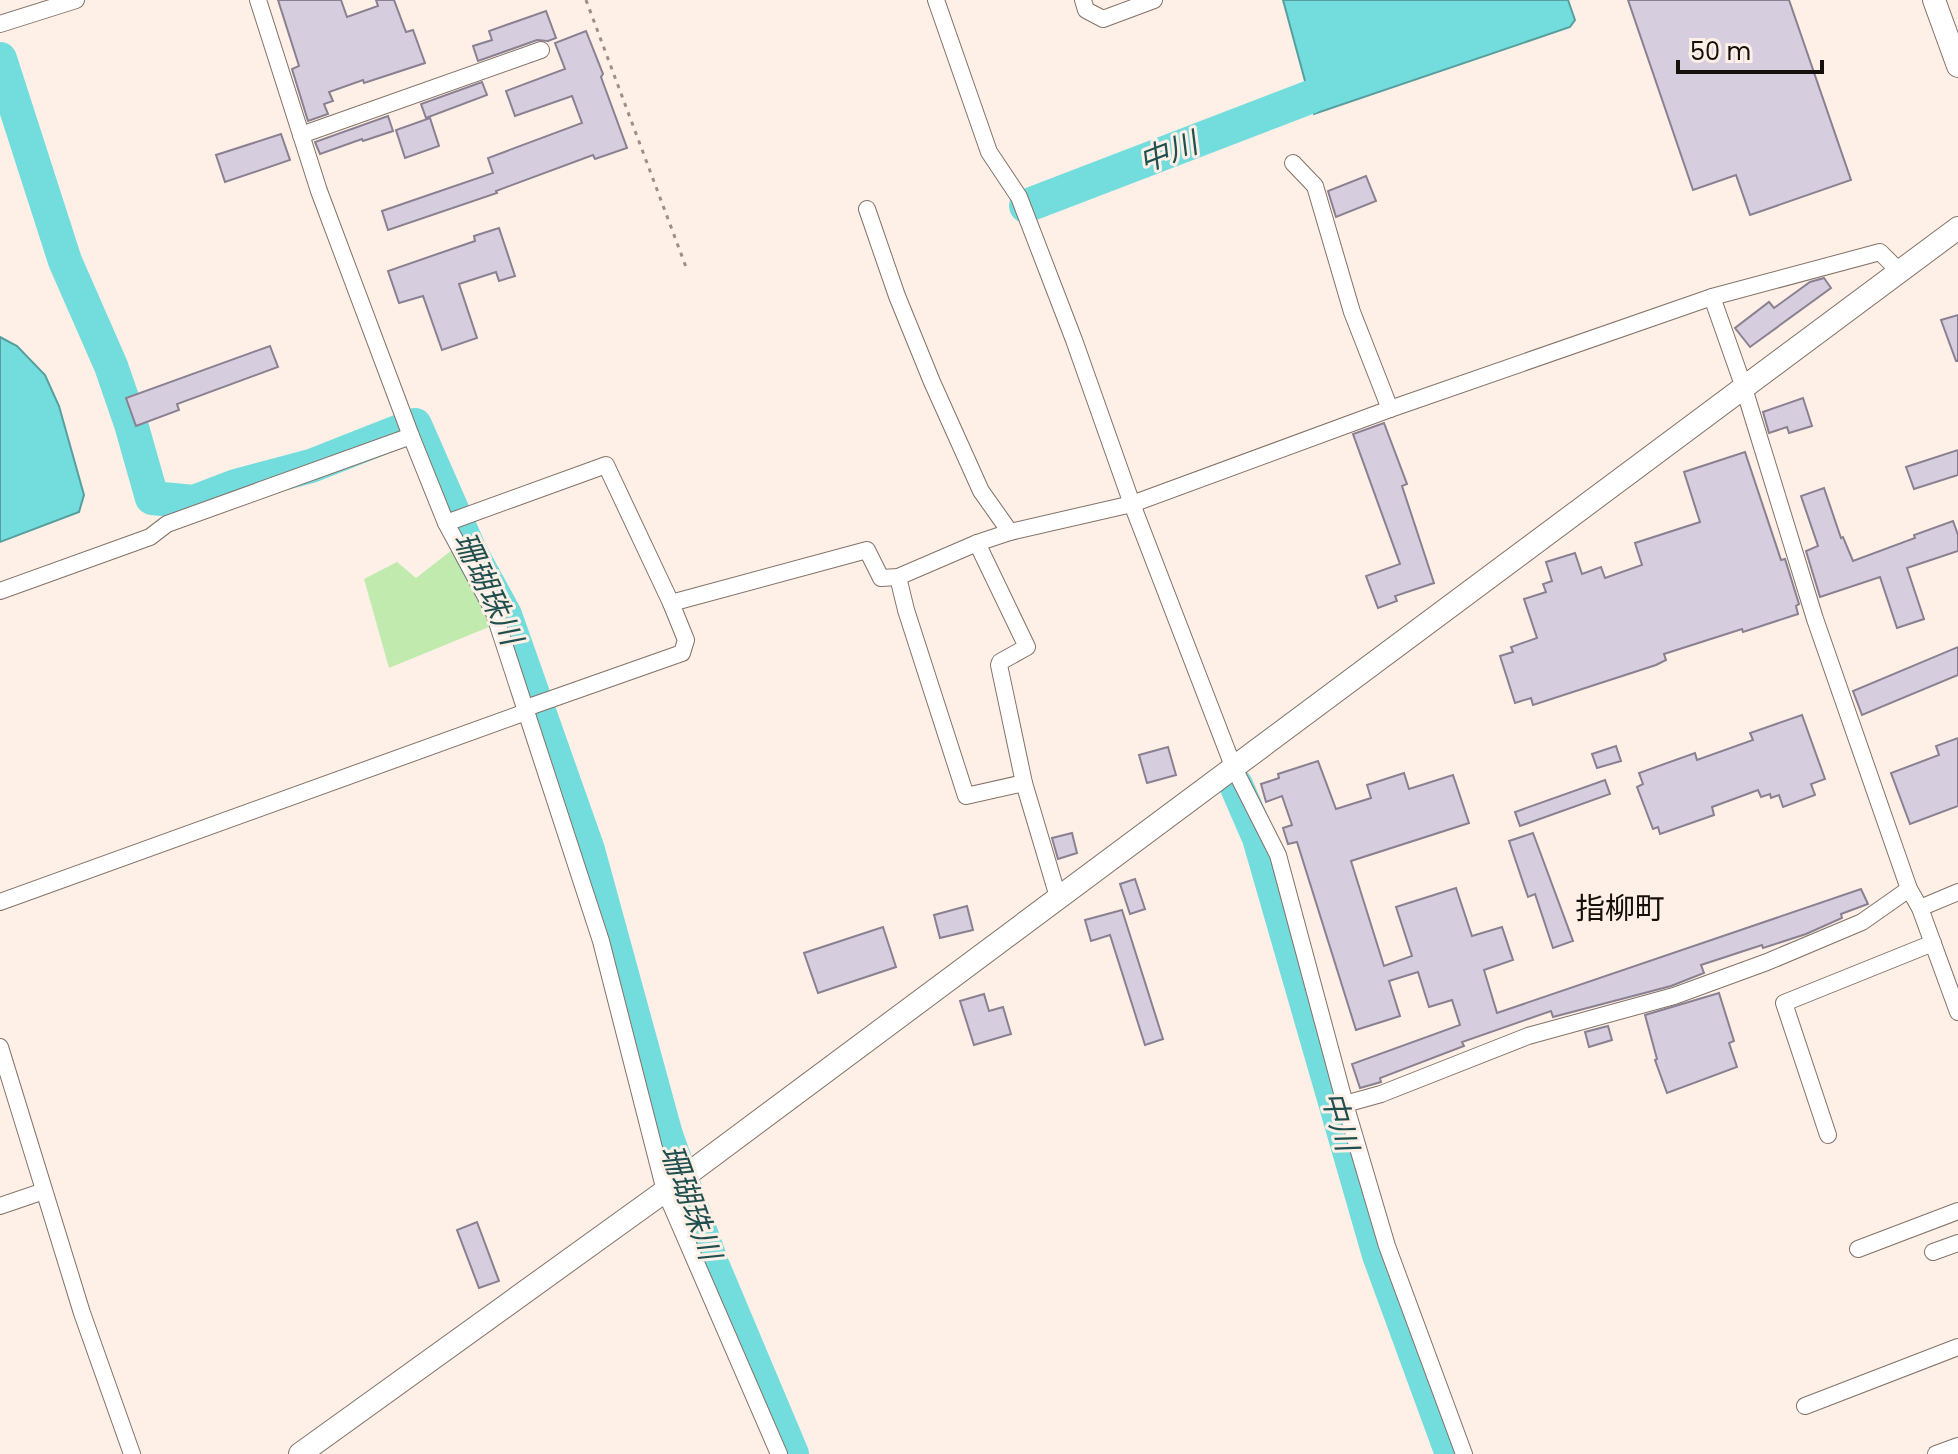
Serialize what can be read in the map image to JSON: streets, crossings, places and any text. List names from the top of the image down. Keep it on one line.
{"districts":["指柳町"],"water":["中川","珊瑚珠川"],"scale_bar":"50 m"}
